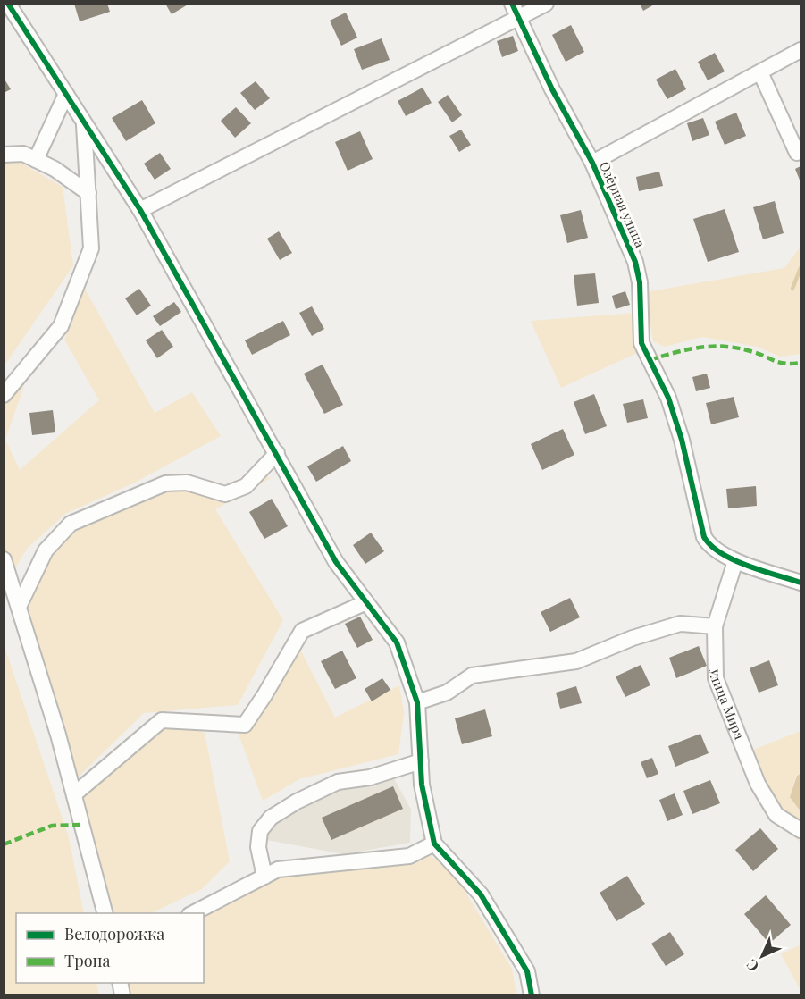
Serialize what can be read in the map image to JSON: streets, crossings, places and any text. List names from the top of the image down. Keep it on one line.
{"streets":{"street":["Озёрная улица","улица Мира"]},"crossings":[["Озёрная улица","улица Мира"]],"legend":["Велодорожка","Тропа"],"north":"bottom left"}
